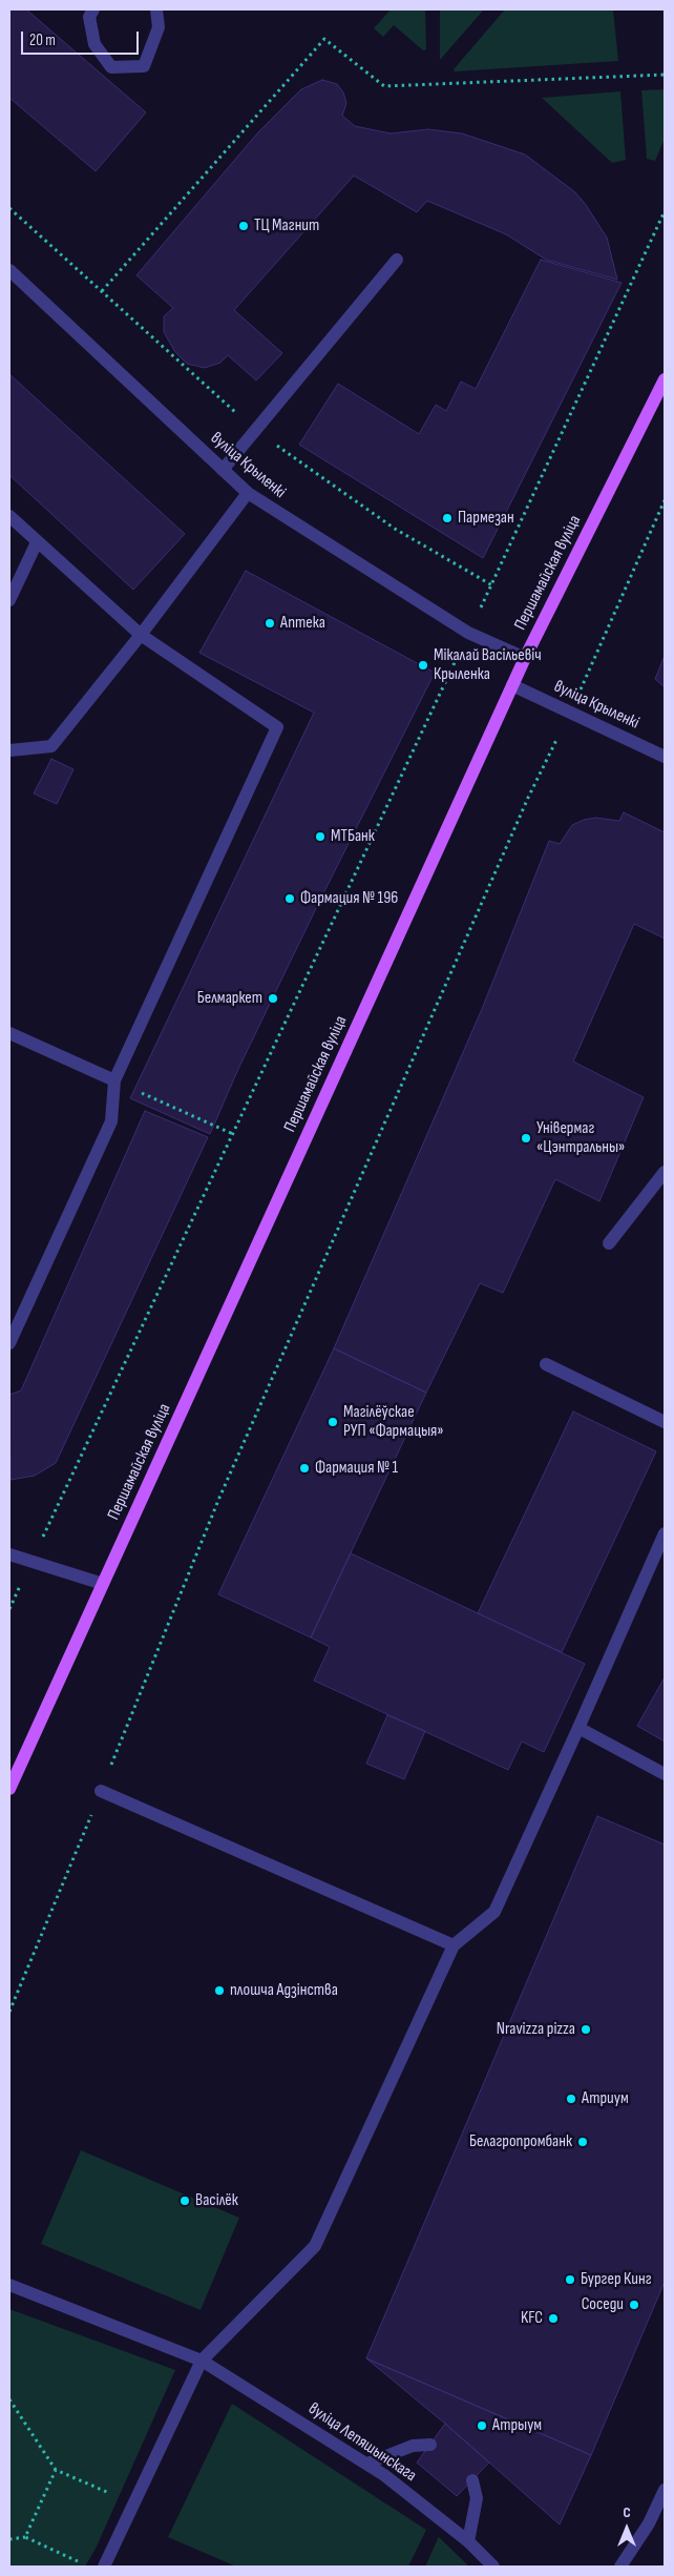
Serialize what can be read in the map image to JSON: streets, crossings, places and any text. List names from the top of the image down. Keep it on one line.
{"streets":{"main road":["Першамайская вуліца"],"street":["вуліца Крыленкі","вуліца Лепяшынскага"]},"crossings":[["вуліца Крыленкі","Першамайская вуліца"]],"places":["ТЦ Магнит","Пармезан","Аптека","Мікалай Васільевіч Крыленка","МТБанк","Фармация № 196","Белмаркет","Універмаг «Цэнтральны»","Магілёўскае РУП «Фармацыя»","Фармация № 1","плошча Адзінства","Nravizza pizza","Атриум","Белагропромбанк","Васілёк","Бургер Кинг","Соседи","KFC","Атрыум"],"scale_bar":"20 m","north":"top"}
